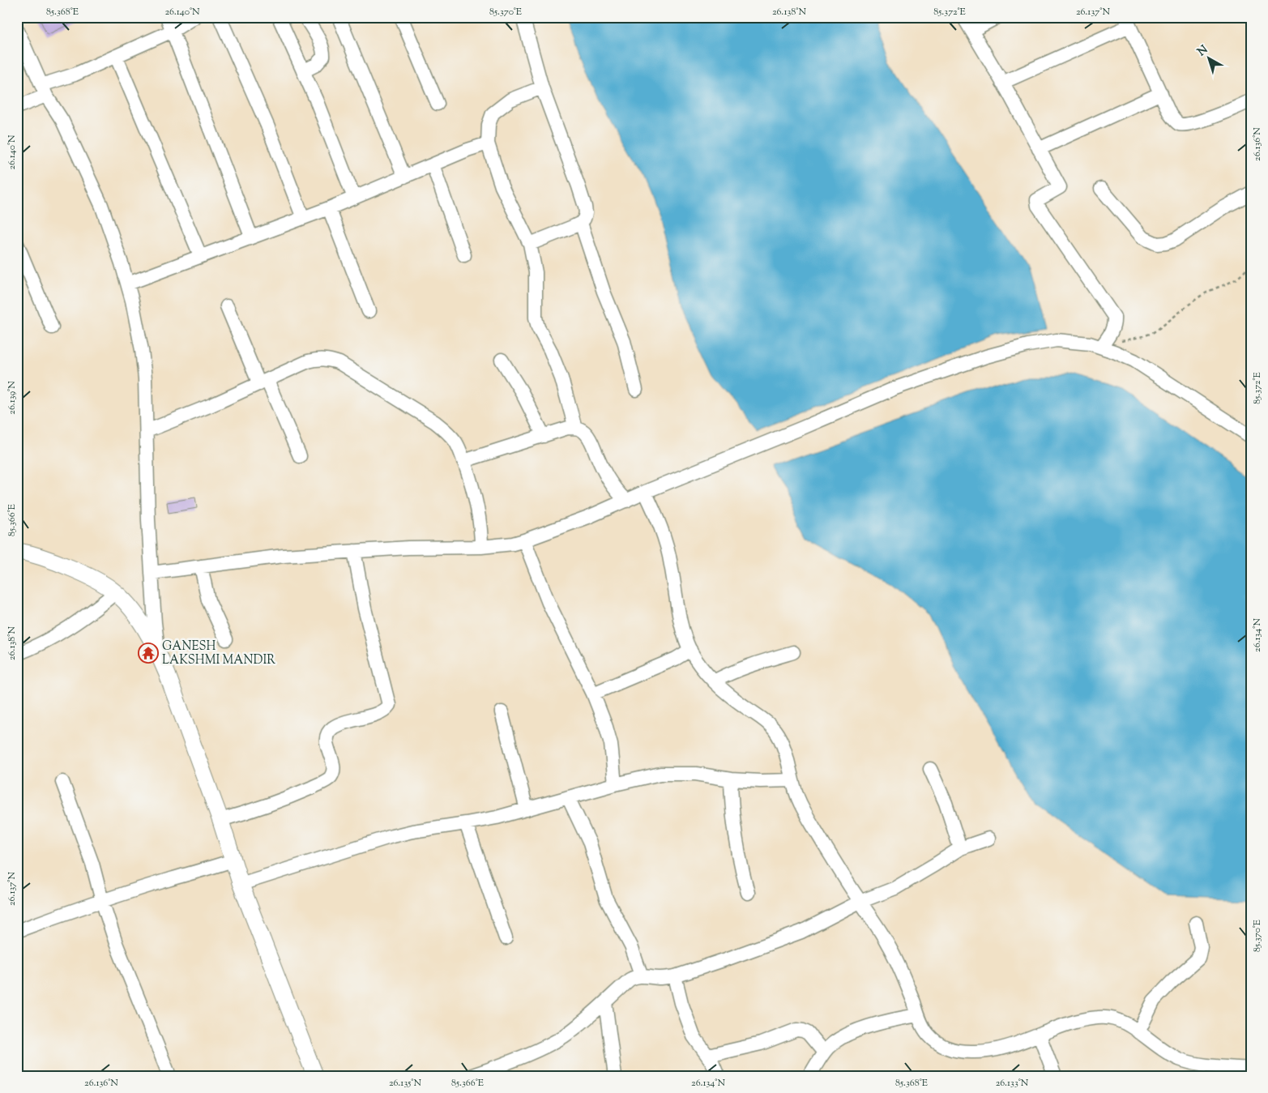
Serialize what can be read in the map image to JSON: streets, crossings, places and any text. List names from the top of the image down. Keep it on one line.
{"places":{"temple":["GANESH LAKSHMI MANDIR"]},"north":"top left","coordinates":["85.368°E","26.140°N","85.370°E","26.138°N","85.372°E","26.137°N","26.136°N","26.139°N","85.366°E","26.134°N","26.135°N","26.133°N"]}
